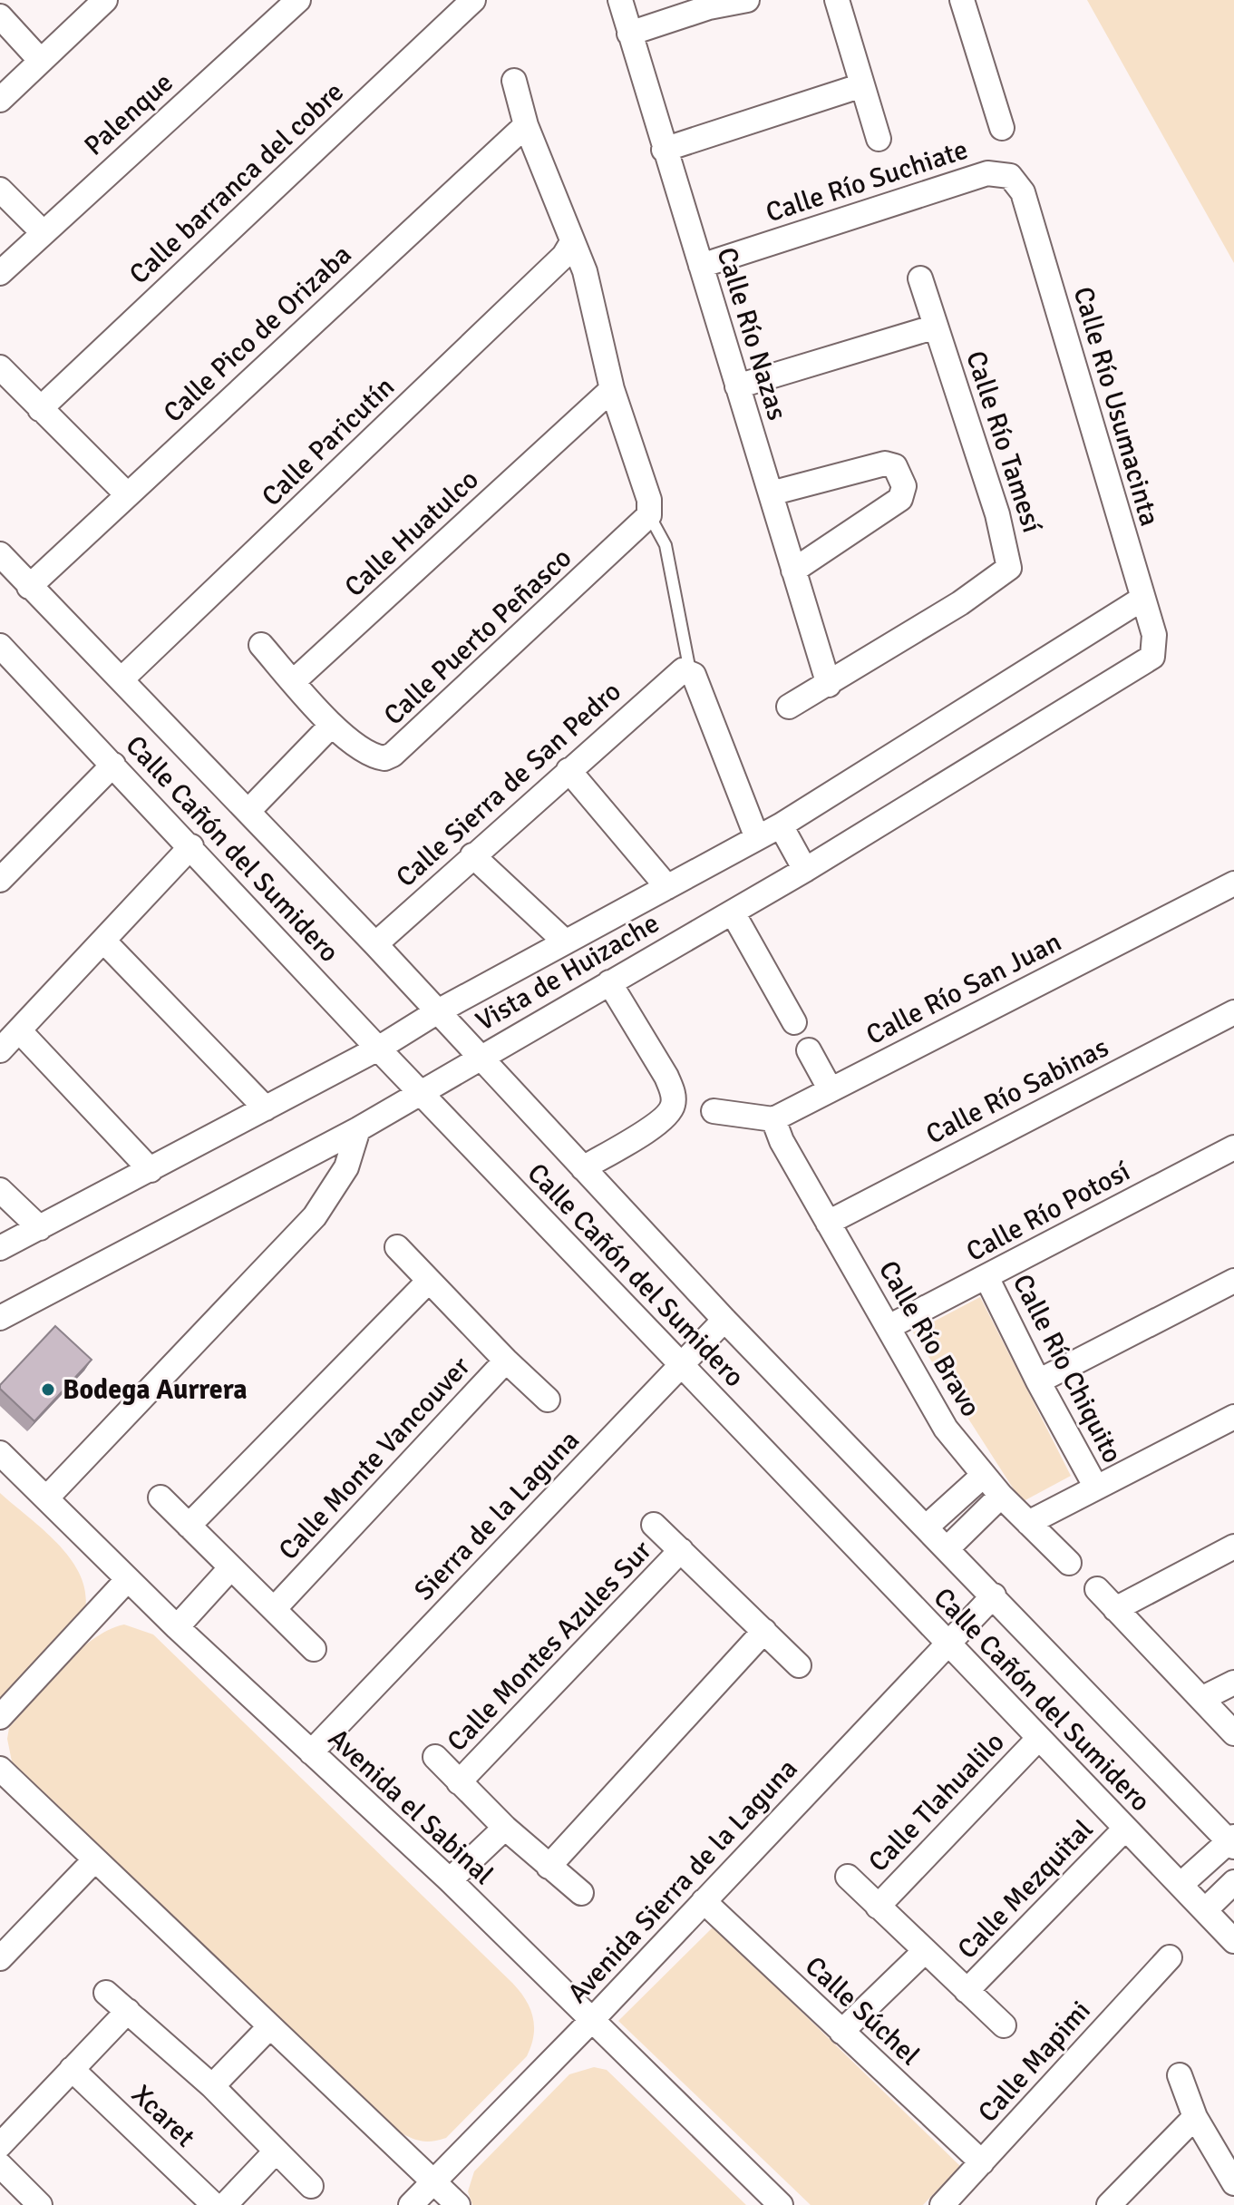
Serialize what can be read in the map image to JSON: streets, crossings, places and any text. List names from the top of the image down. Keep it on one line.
{"streets":{"street":["Palenque","Calle Río Suchiate","Calle barranca del cobre","Calle Pico de Orizaba","Calle Río Nazas","Calle Río Usumacinta","Calle Paricutín","Calle Río Tamesí","Calle Huatulco","Calle Puerto Peñasco","Calle Sierra de San Pedro","Calle Cañón del Sumidero","Vista de Huizache","Calle Río San Juan","Calle Río Sabinas","Calle Río Potosí","Calle Río Bravo","Calle Río Chiquito","Calle Monte Vancouver","Sierra de la Laguna","Calle Montes Azules Sur","Calle Tlahualilo","Avenida el Sabinal","Avenida Sierra de la Laguna","Calle Mezquital","Calle Súchel","Calle Mapimi","Xcaret"]},"crossings":[["Calle Río Suchiate","Calle Río Nazas"],["Calle Río Suchiate","Calle Río Usumacinta"],["Calle Pico de Orizaba","Calle Cañón del Sumidero"],["Calle Río Nazas","Calle Río Tamesí"],["Calle Río Usumacinta","Vista de Huizache"],["Calle Paricutín","Calle Cañón del Sumidero"],["Calle Sierra de San Pedro","Calle Cañón del Sumidero"],["Calle Cañón del Sumidero","Vista de Huizache"],["Calle Cañón del Sumidero","Sierra de la Laguna"],["Calle Cañón del Sumidero","Calle Tlahualilo"],["Calle Cañón del Sumidero","Avenida Sierra de la Laguna"],["Calle Cañón del Sumidero","Calle Mezquital"],["Calle Río San Juan","Calle Río Bravo"],["Calle Río Sabinas","Calle Río Bravo"],["Calle Río Potosí","Calle Río Bravo"],["Calle Río Potosí","Calle Río Chiquito"],["Sierra de la Laguna","Avenida el Sabinal"],["Avenida el Sabinal","Avenida Sierra de la Laguna"],["Avenida Sierra de la Laguna","Calle Súchel"],["Calle Súchel","Calle Mapimi"]],"places":["Bodega Aurrera"]}
